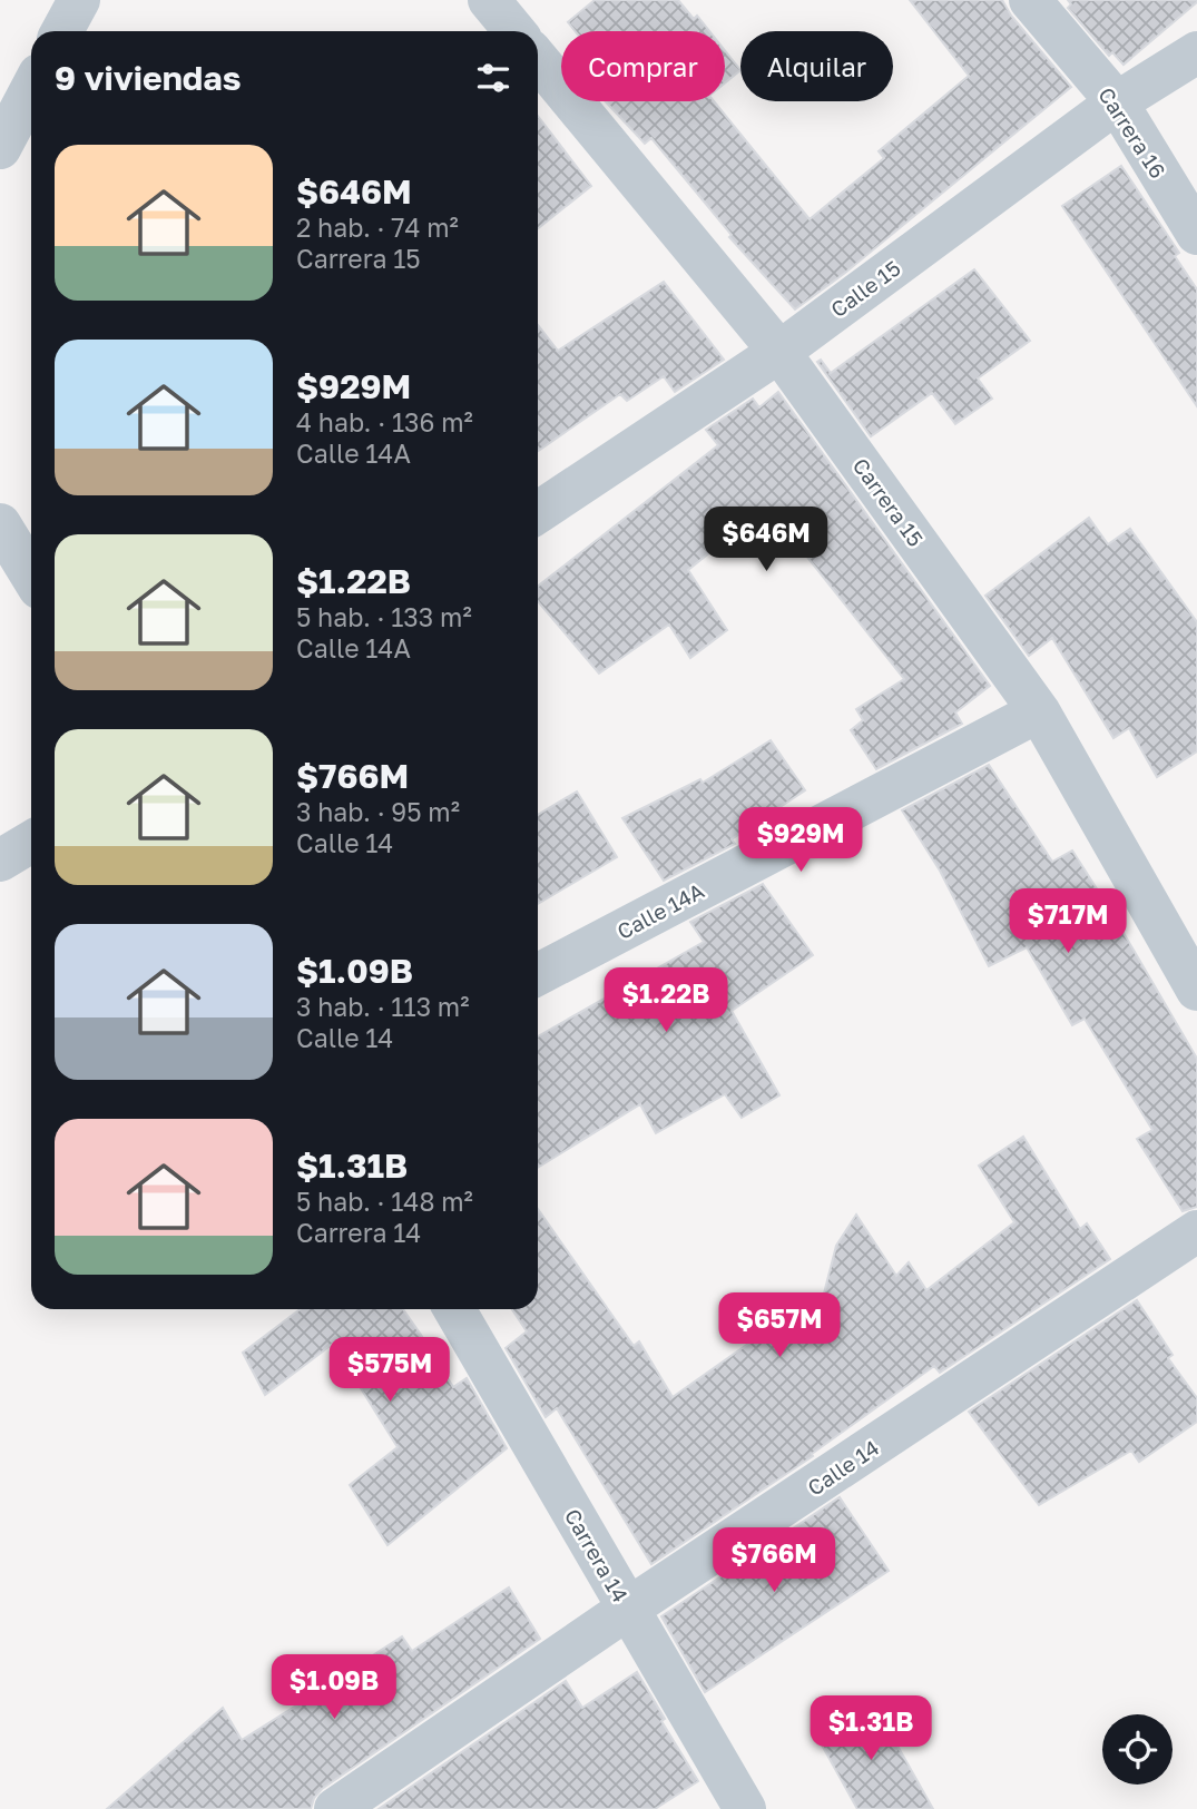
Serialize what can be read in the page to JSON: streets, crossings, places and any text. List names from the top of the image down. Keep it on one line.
{"streets":{"street":["Carrera 16","Calle 15","Carrera 15","Calle 14A","Calle 14","Carrera 14"]},"crossings":[["Carrera 16","Calle 15"],["Calle 15","Carrera 15"],["Carrera 15","Calle 14A"],["Calle 14","Carrera 14"]],"page":{"chip":["Comprar","Alquilar"],"heading":"9 viviendas","list":[{"name":"$646M","note":"2 hab. · 74 m² · Carrera 15"},{"name":"$929M","note":"4 hab. · 136 m² · Calle 14A"},{"name":"$1.22B","note":"5 hab. · 133 m² · Calle 14A"},{"name":"$766M","note":"3 hab. · 95 m² · Calle 14"},{"name":"$1.09B","note":"3 hab. · 113 m² · Calle 14"},{"name":"$1.31B","note":"5 hab. · 148 m² · Carrera 14"}],"price":["$646M","$929M","$717M","$1.22B","$657M","$575M","$766M","$1.09B","$1.31B"]}}
